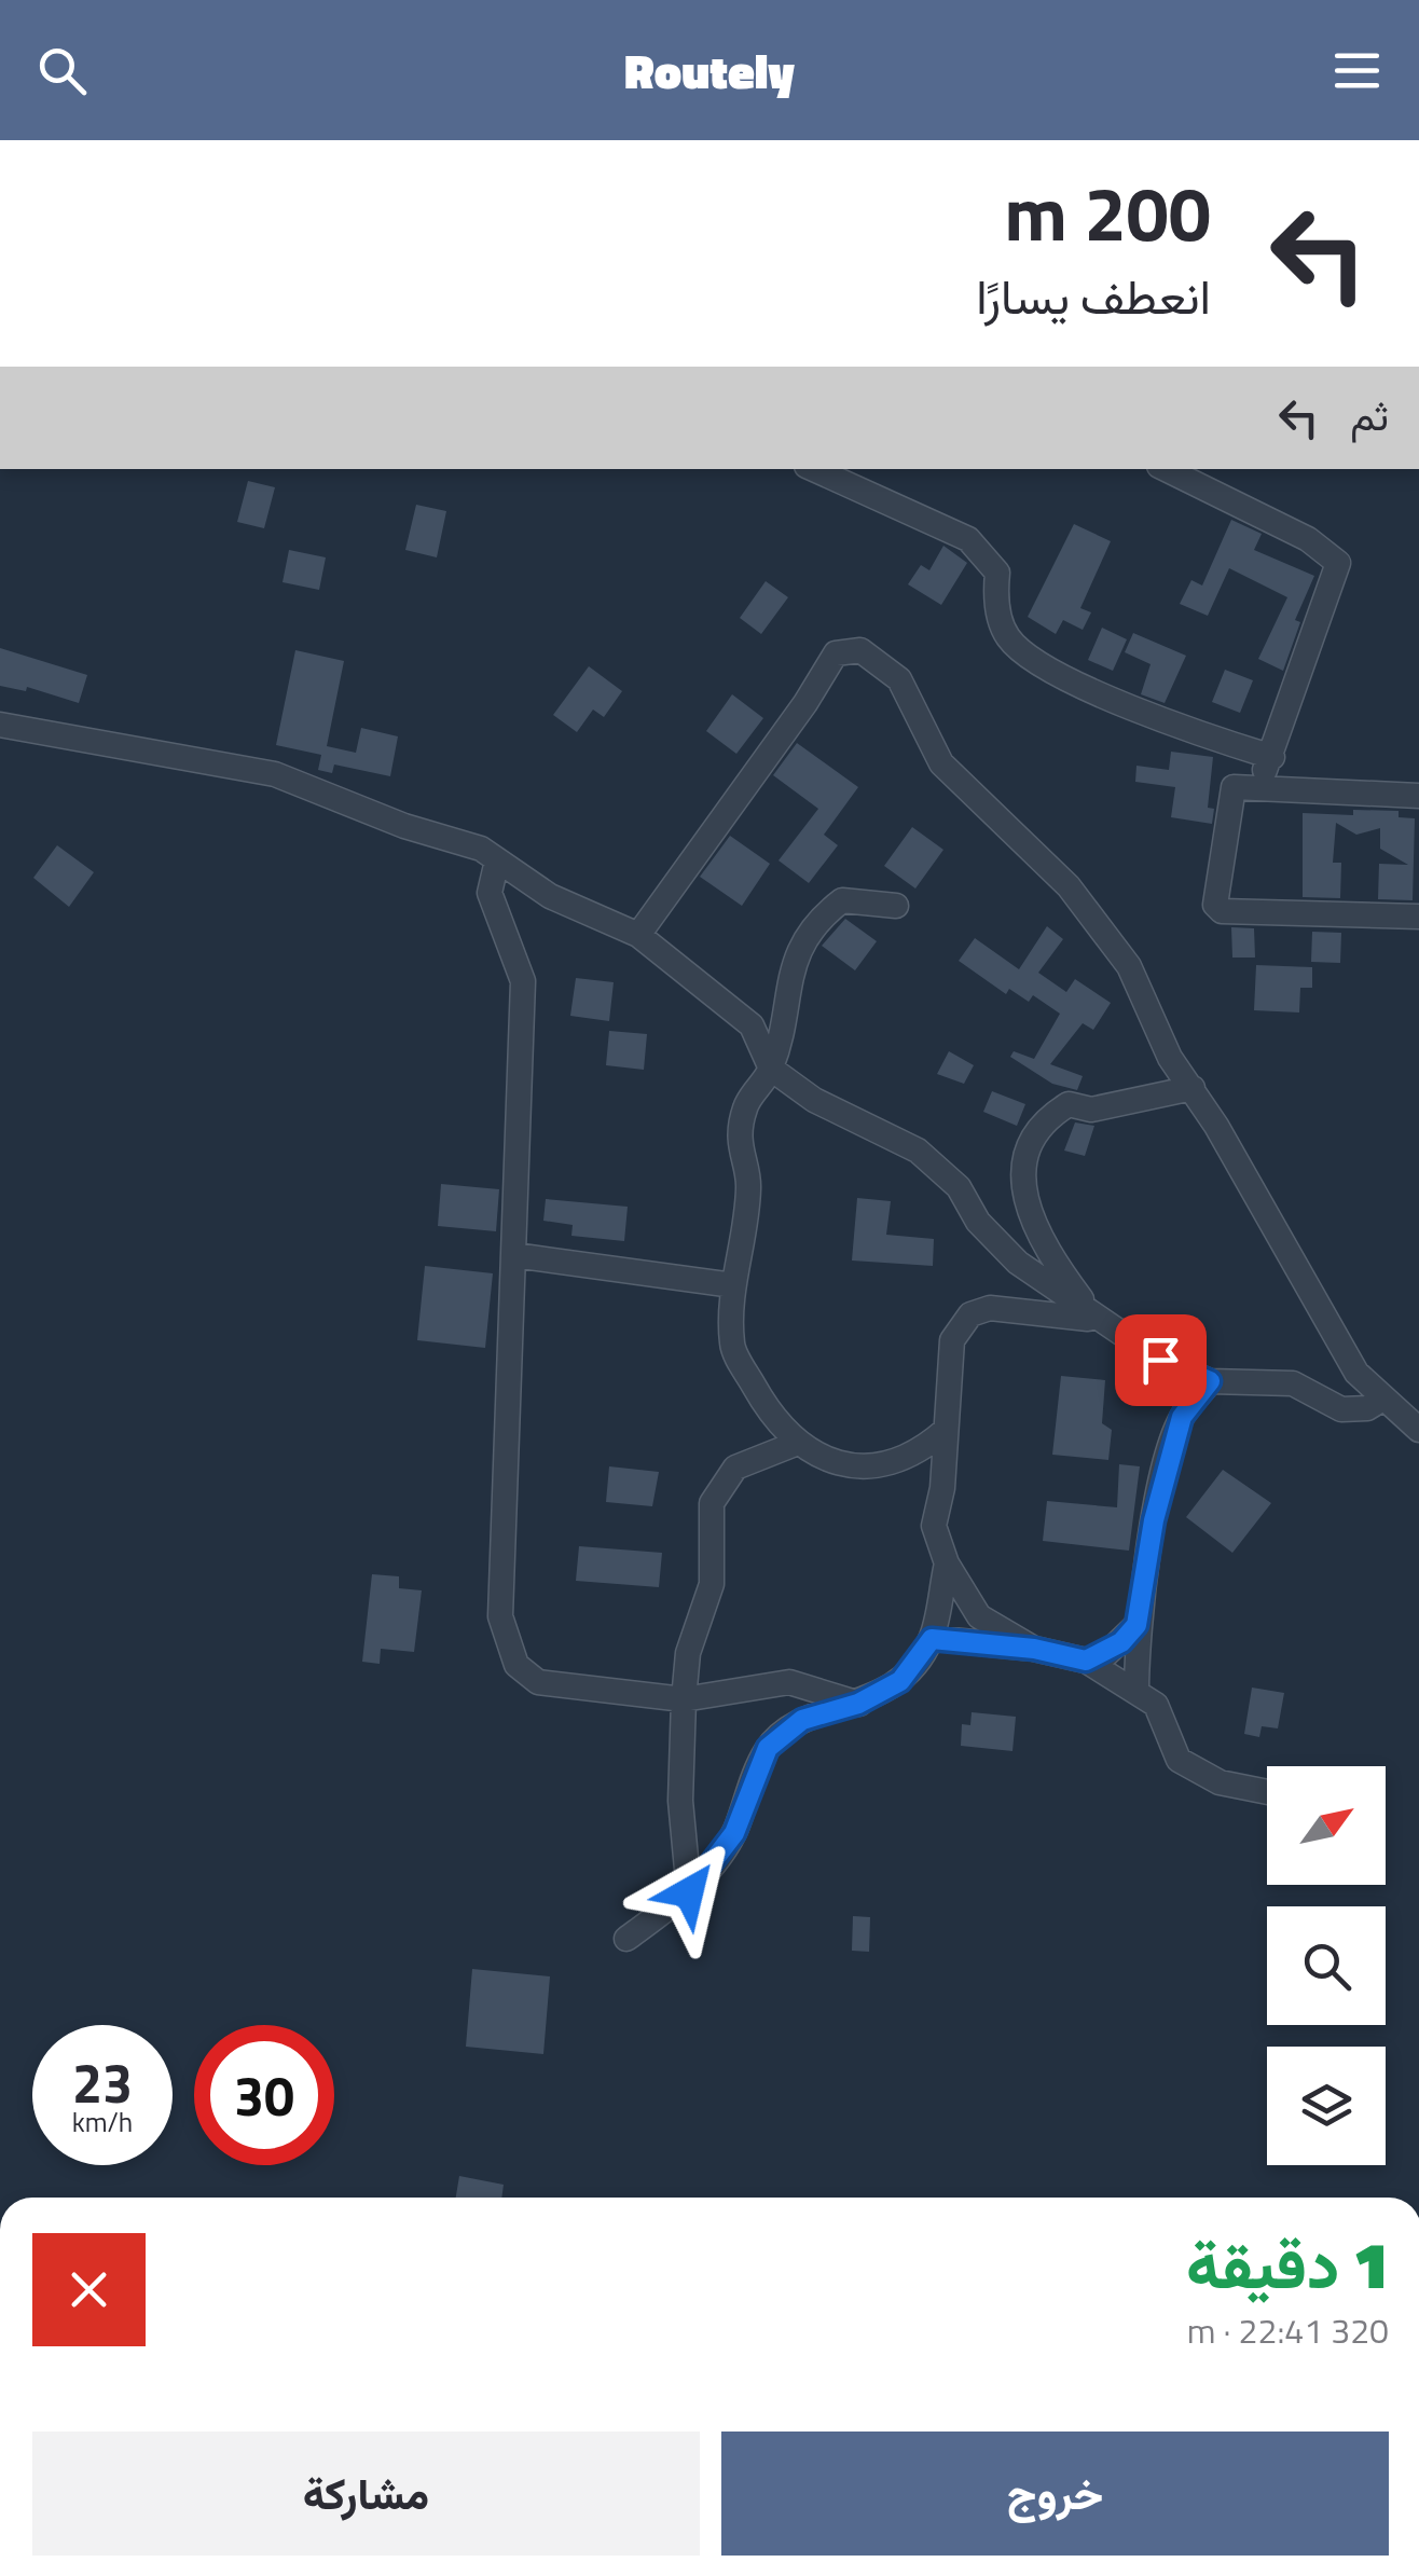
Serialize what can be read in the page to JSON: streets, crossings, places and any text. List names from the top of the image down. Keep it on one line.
{"north":"top right","page":{"header":"Routely","turn":["200 m","انعطف يسارًا"],"then":"ثم","speed":"23 km/h","limit":"30","heading":["1 دقيقة","320 m · 22:41"],"buttons":["خروج","مشاركة"]}}
